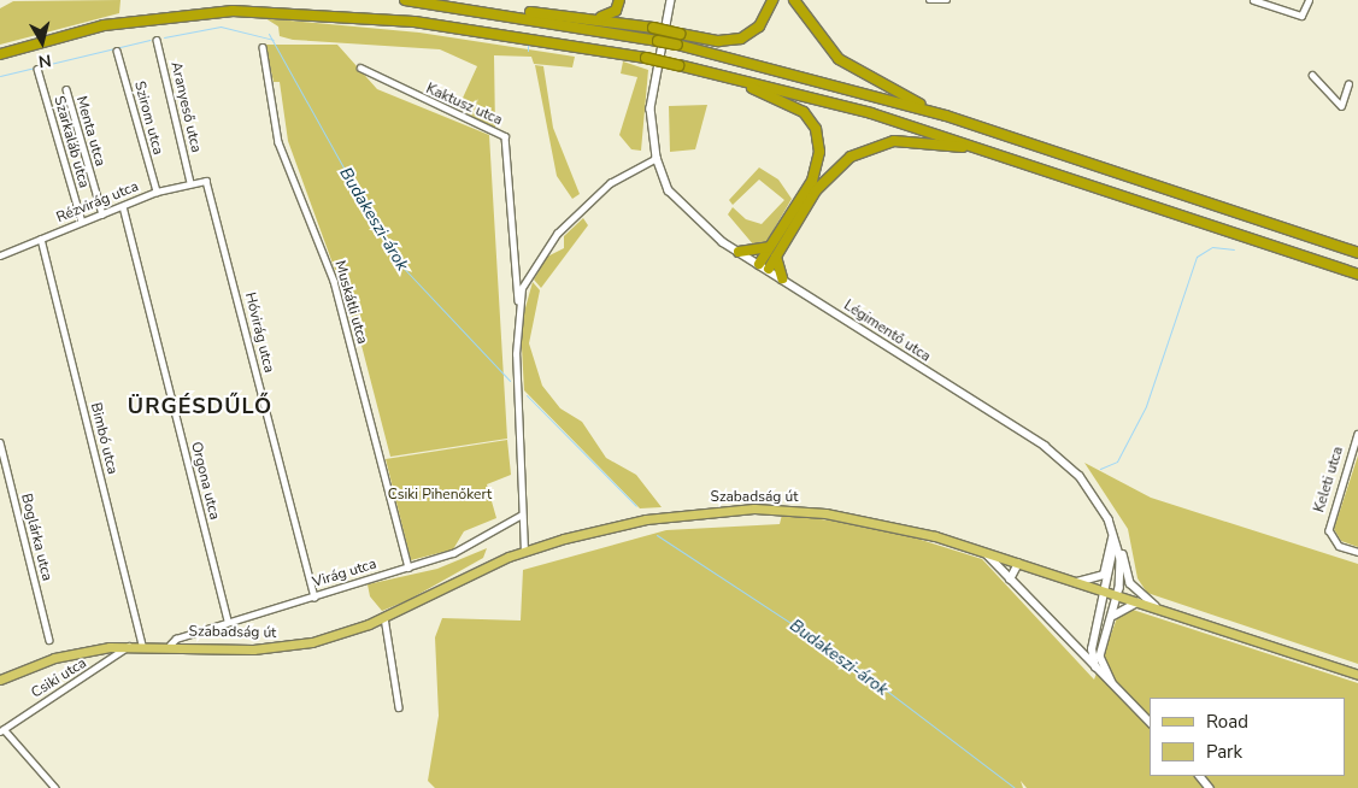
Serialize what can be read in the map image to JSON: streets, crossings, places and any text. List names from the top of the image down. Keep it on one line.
{"streets":{"main road":["Légimentő utca","Szabadság út"],"street":["Kaktusz utca","Aranyeső utca","Szirom utca","Menta utca","Szarkaláb utca","Rézvirág utca","Muskátli utca","Hóvirág utca","Bimbó utca","Keleti utca","Orgona utca","Boglárka utca","Virág utca","Csiki utca"]},"crossings":[["Aranyeső utca","Rézvirág utca"],["Szirom utca","Rézvirág utca"],["Menta utca","Rézvirág utca"],["Szarkaláb utca","Rézvirág utca"],["Rézvirág utca","Hóvirág utca"],["Rézvirág utca","Bimbó utca"],["Rézvirág utca","Orgona utca"],["Muskátli utca","Virág utca"],["Légimentő utca","Szabadság út"],["Hóvirág utca","Virág utca"],["Bimbó utca","Szabadság út"],["Orgona utca","Virág utca"],["Szabadság út","Virág utca"],["Szabadság út","Csiki utca"]],"districts":["ÜRGÉSDŰLŐ"],"water":["Budakeszi-árok"],"parks":["Csiki Pihenőkert"],"legend":["Road","Park"],"north":"bottom"}
